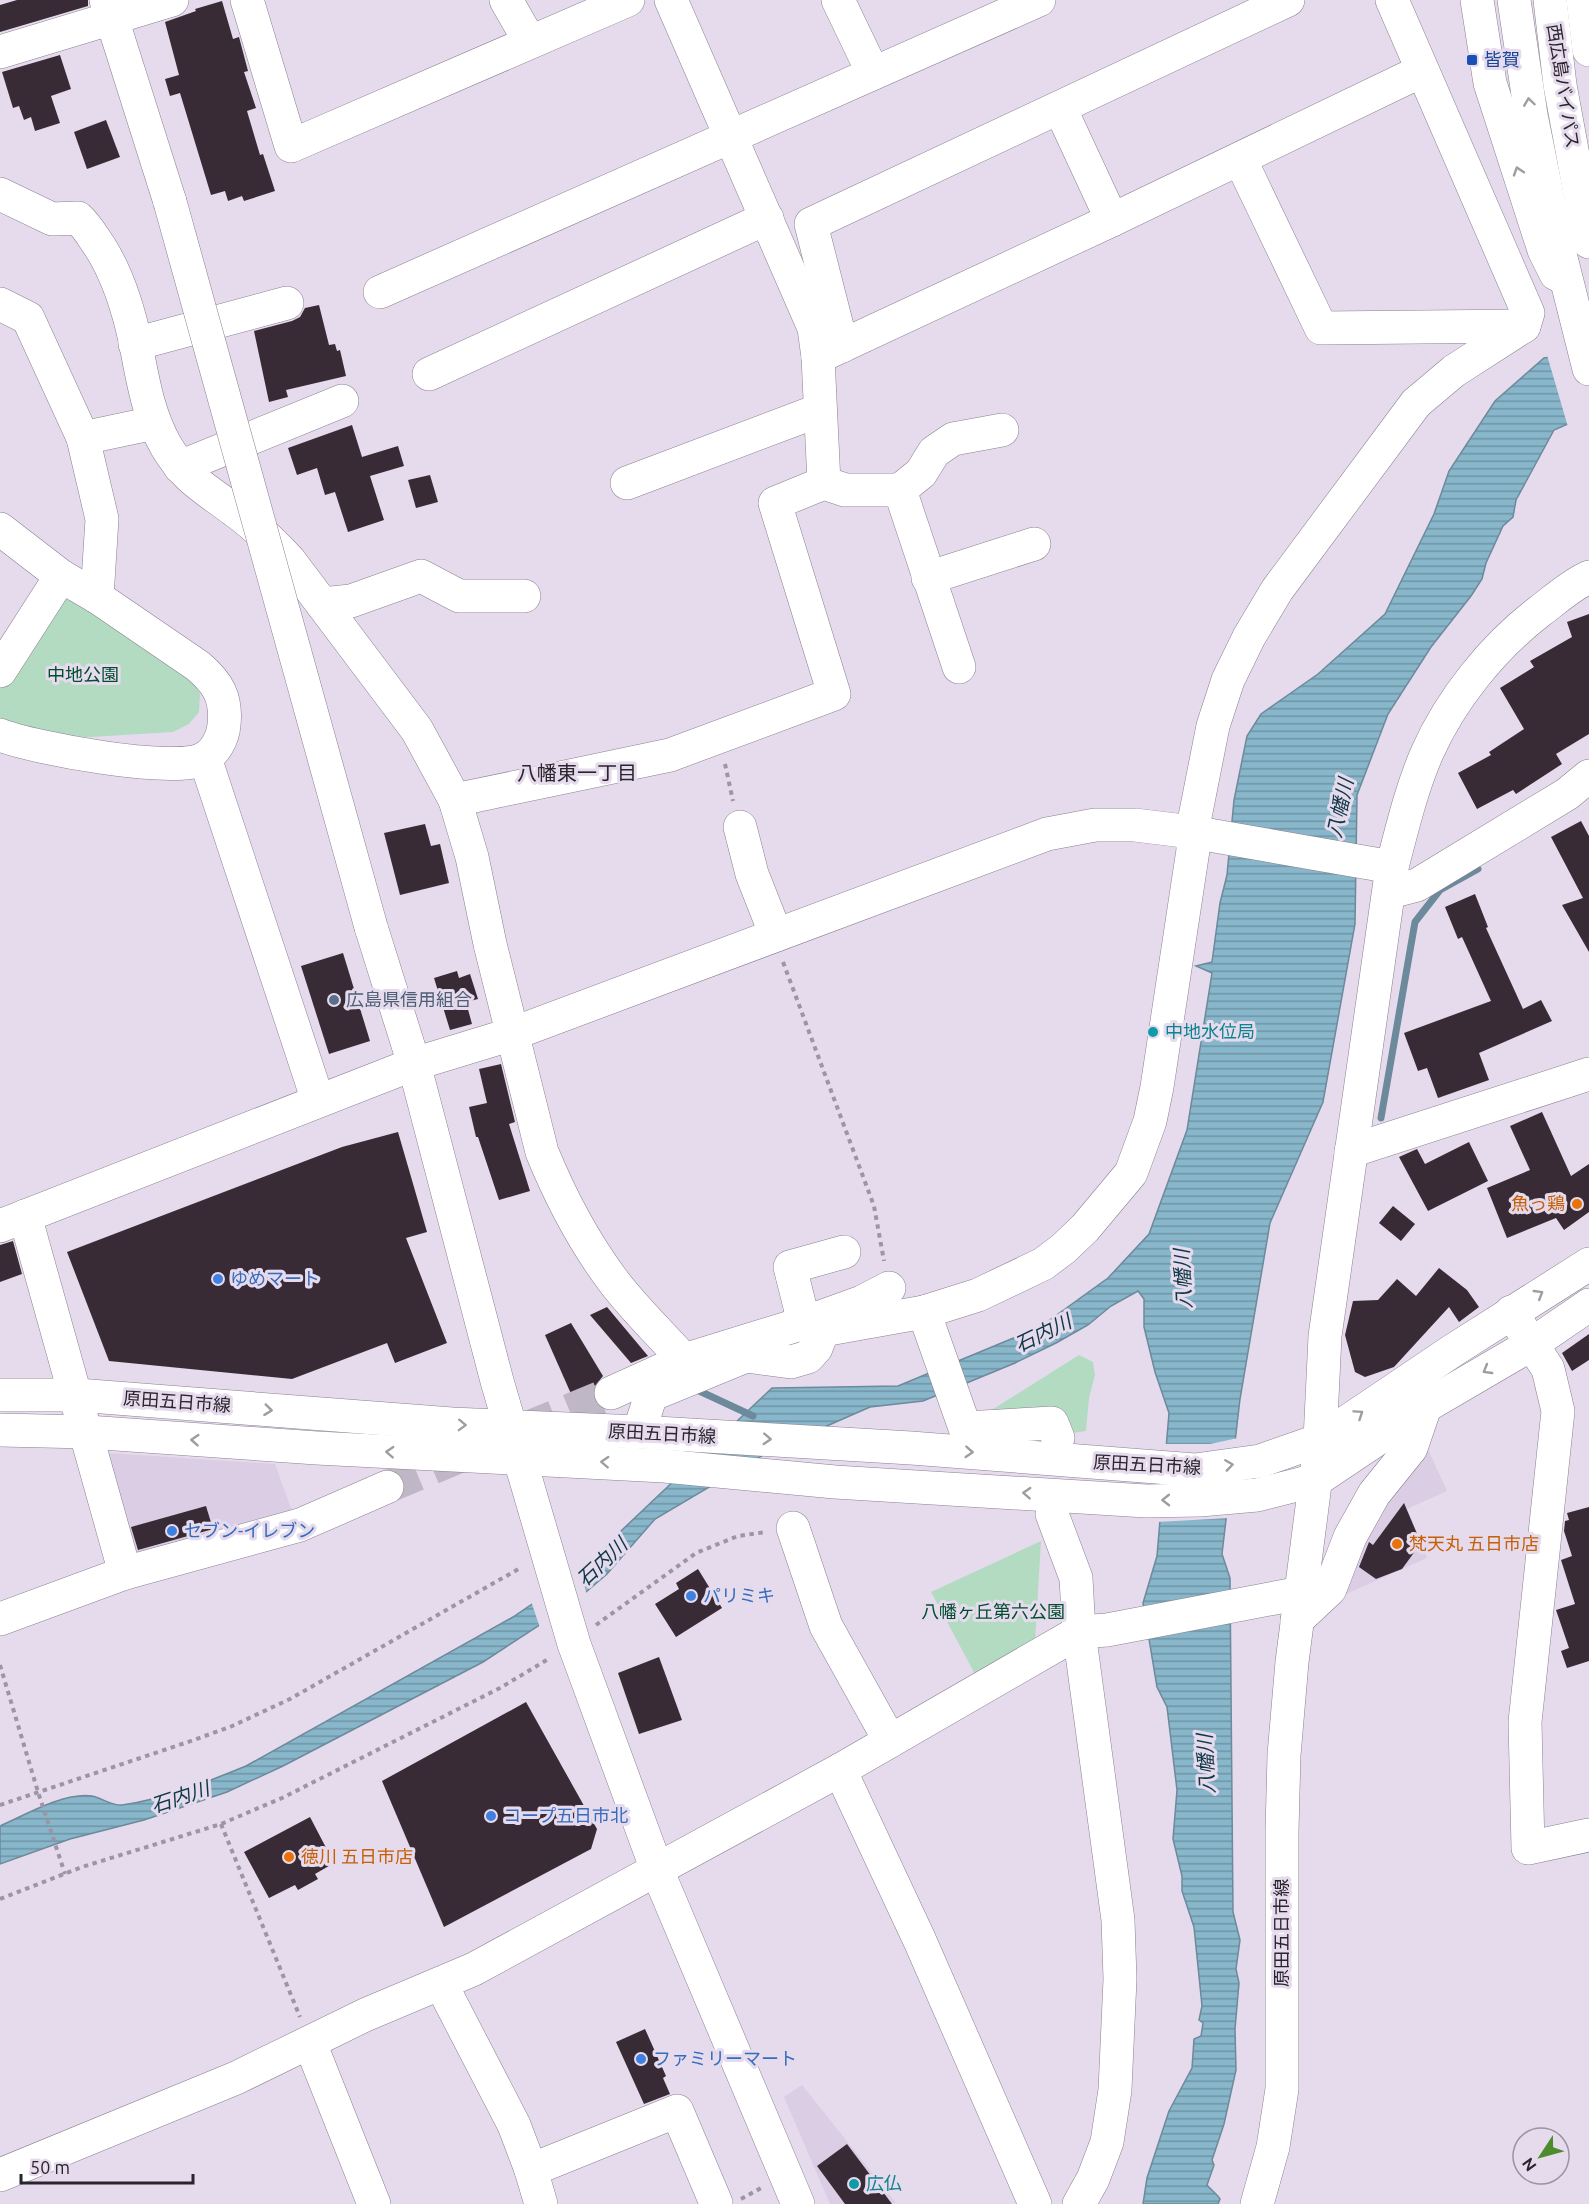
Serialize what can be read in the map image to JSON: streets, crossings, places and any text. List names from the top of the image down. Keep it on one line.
{"streets":{"main road":["西広島バイパス","原田五日市線"]},"districts":["八幡東一丁目"],"water":["八幡川","石内川"],"parks":["中地公園","八幡ヶ丘第六公園"],"places":{"transit":["皆賀"],"other":["広島県信用組合","中地水位局","魚っ鶏","ゆめマート","セブン-イレブン","梵天丸 五日市店","パリミキ","コープ五日市北","徳川 五日市店","ファミリーマート","広仏"]},"scale_bar":"50 m","north":"bottom left"}
